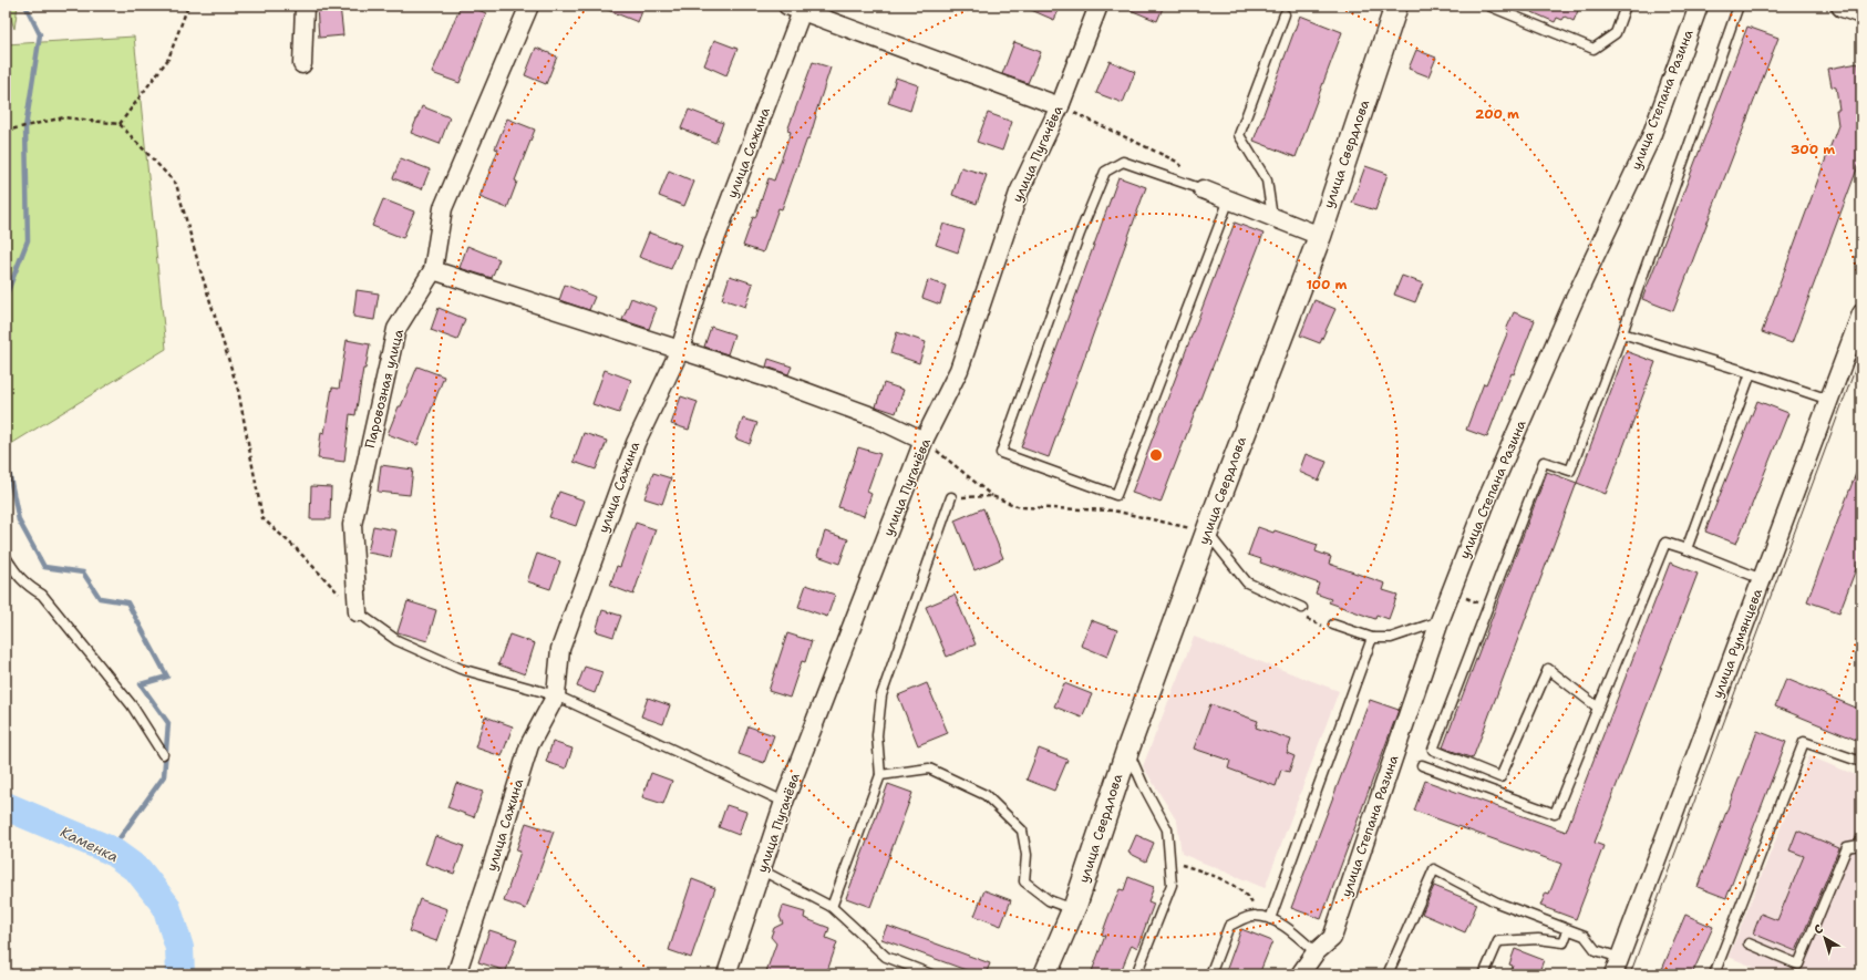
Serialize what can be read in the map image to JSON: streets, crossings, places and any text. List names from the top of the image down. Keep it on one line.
{"streets":{"street":["улица Степана Разина","улица Сажина","улица Пугачёва","улица Свердлова","Паровозная улица","улица Румянцева"]},"water":["Каменка"],"north":"top left","rings":["200 m","300 m","100 m"]}
